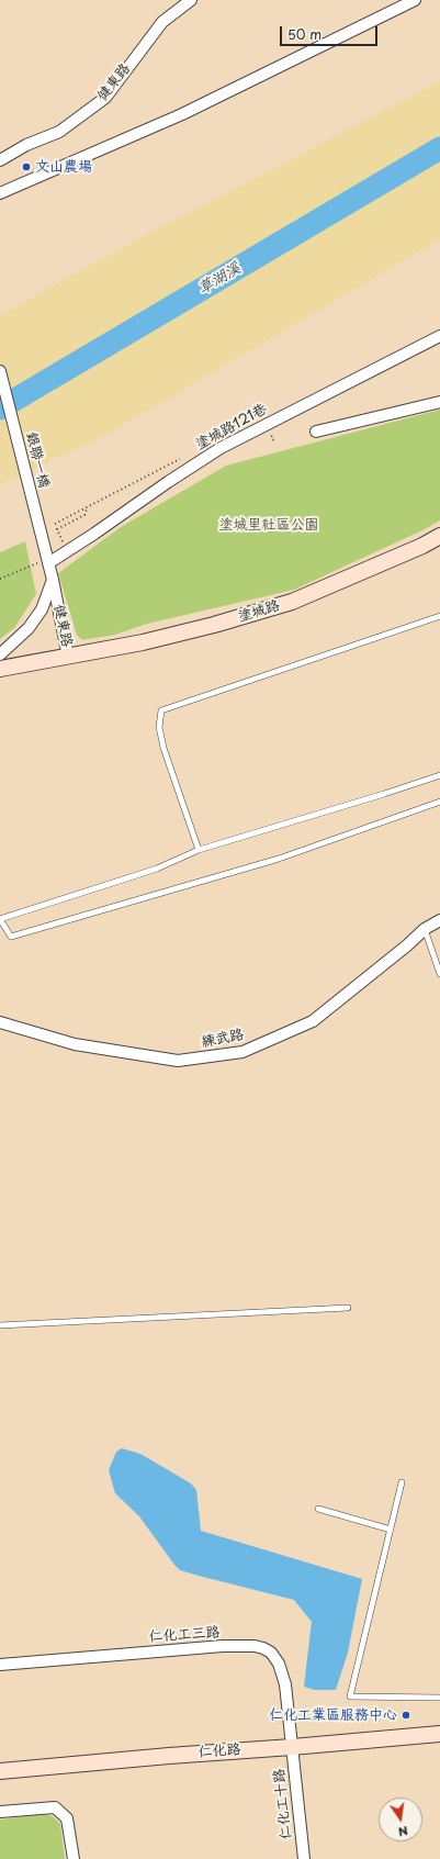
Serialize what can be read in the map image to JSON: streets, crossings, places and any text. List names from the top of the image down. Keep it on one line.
{"streets":{"street":["健東路","塗城路121巷","銀聯一橋","塗城路","練武路","仁化工三路","仁化路","仁化工十路"]},"crossings":[["健東路","塗城路121巷"],["健東路","銀聯一橋"],["健東路","塗城路"],["塗城路121巷","銀聯一橋"],["仁化工三路","仁化路"],["仁化工三路","仁化工十路"],["仁化路","仁化工十路"]],"water":["草湖溪"],"parks":["塗城里社區公園"],"places":["文山農場","仁化工業區服務中心"],"scale_bar":"50 m","north":"bottom"}
